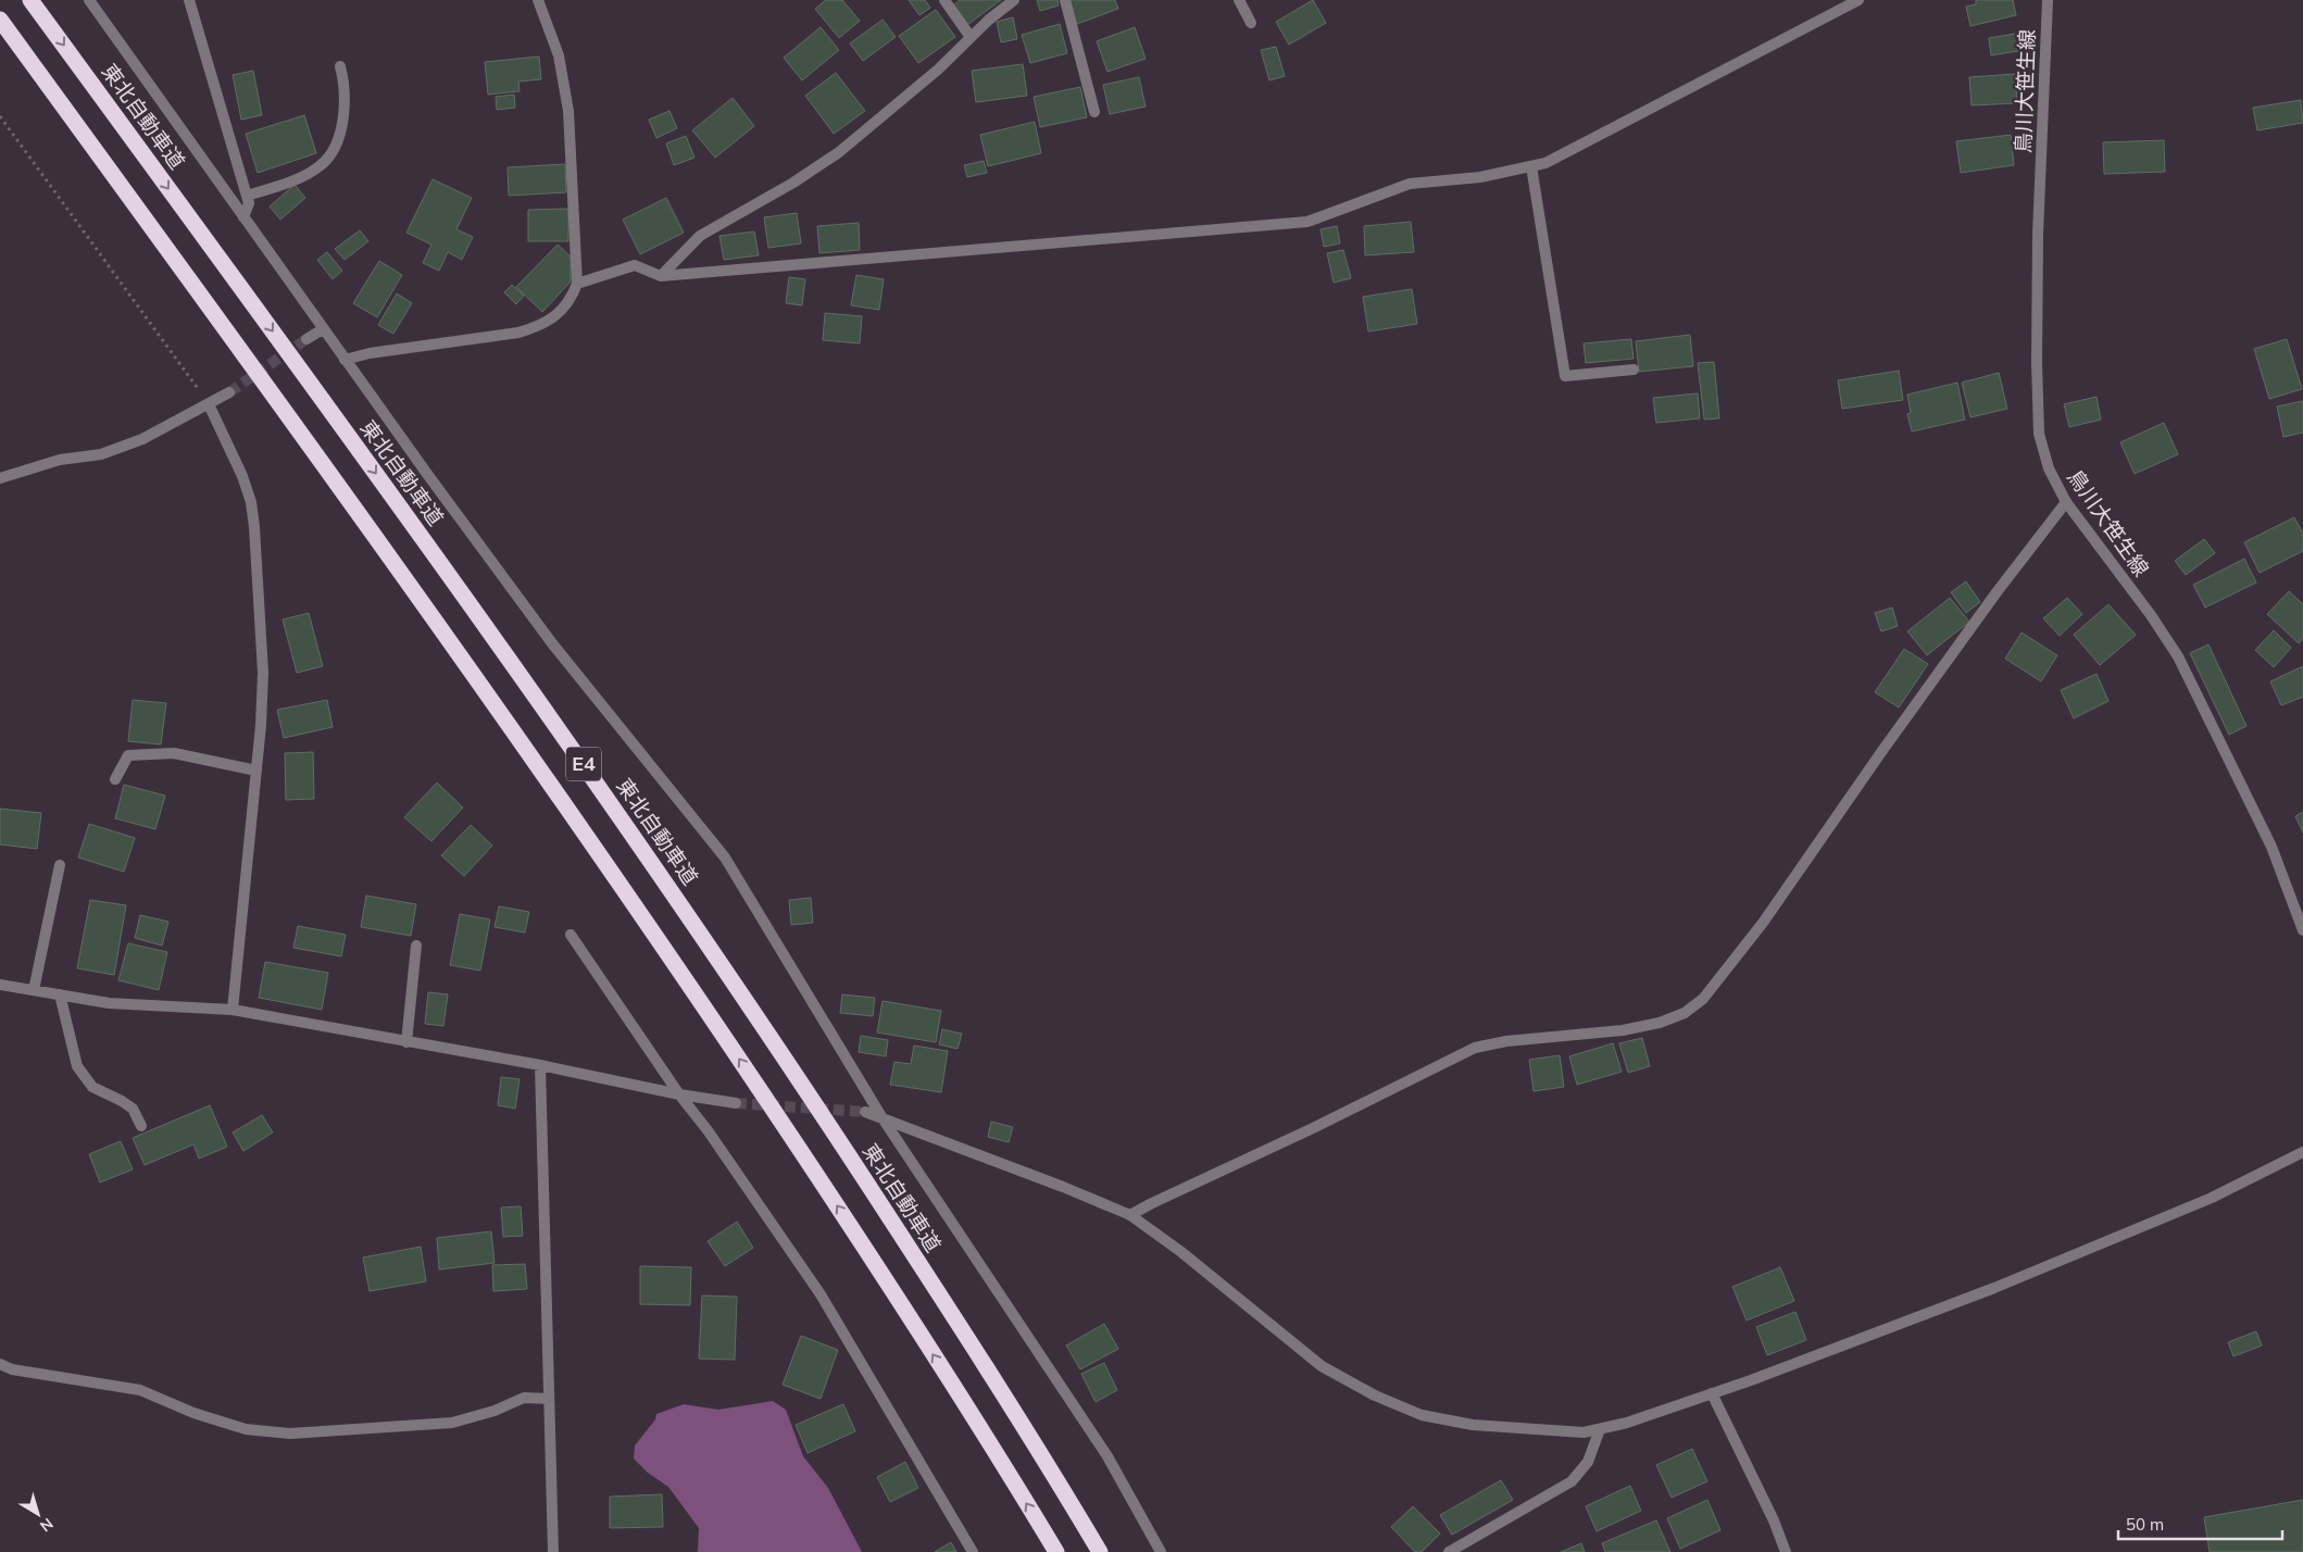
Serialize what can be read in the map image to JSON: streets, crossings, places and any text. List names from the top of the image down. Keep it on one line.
{"streets":{"highway":["東北自動車道","E4"],"street":["鳥川大笹生線"]},"scale_bar":"50 m","north":"bottom right"}
